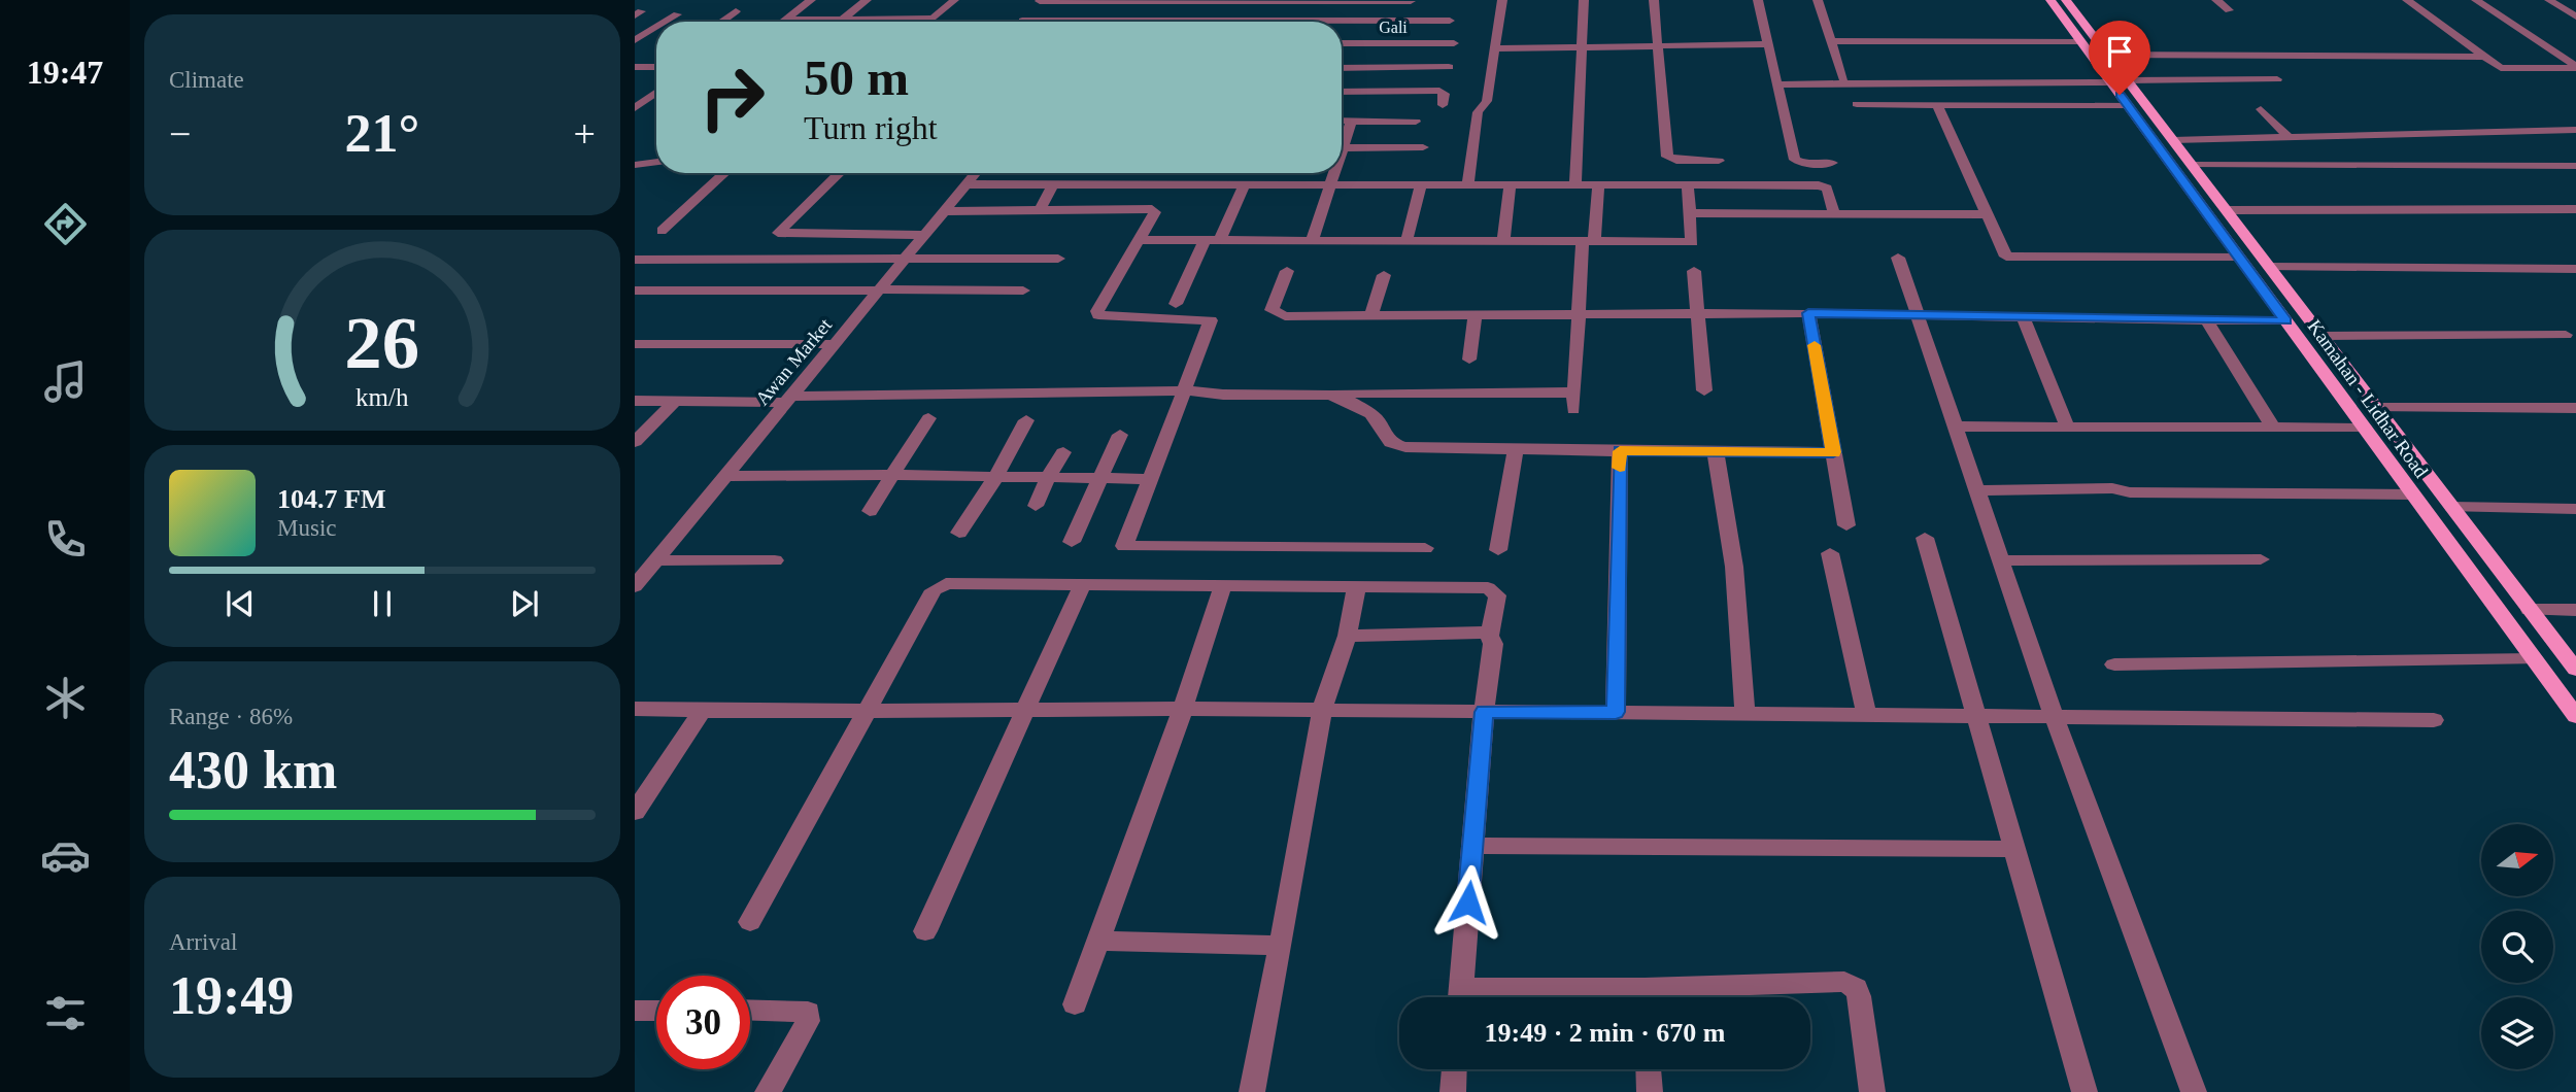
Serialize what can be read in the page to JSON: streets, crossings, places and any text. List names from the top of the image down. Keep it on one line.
{"streets":{"main road":["Kamahan - Lidhar Road"],"street":["Gali","Awan Market"]},"north":"right","page":{"tabs":"19:47","tile":["Climate",["Range · 86%","430 km"],["Arrival","19:49"]],"turn":["50 m","Turn right"],"heat":["−","21°","+"],"song":["104.7 FM","Music"],"limit":"30","trip":"19:49 · 2 min · 670 m","gauge":["26","km/h"]}}
